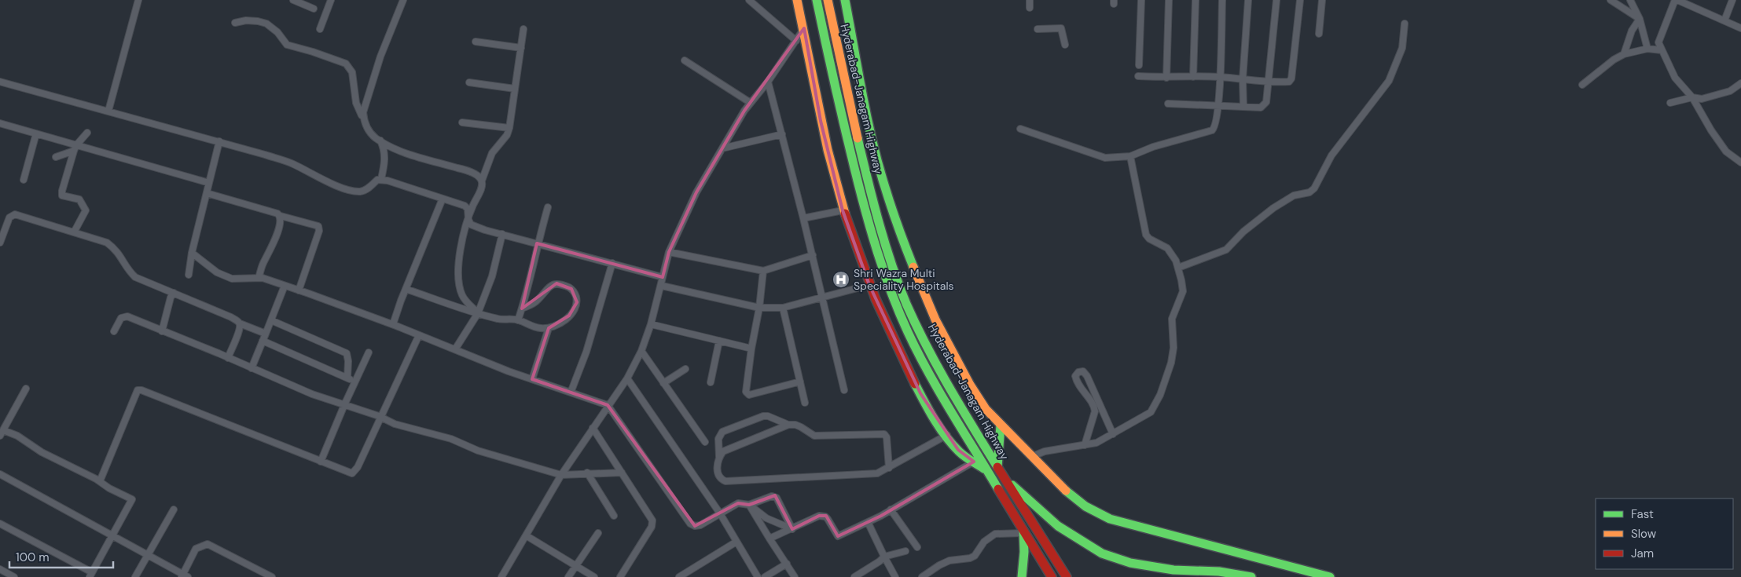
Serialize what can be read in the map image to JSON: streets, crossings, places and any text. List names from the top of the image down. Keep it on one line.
{"streets":{"main road":["Hyderabad-Janagam Highway"]},"places":{"hospital":["Shri Wazra Multi Speciality Hospitals"]},"legend":["Fast","Slow","Jam"],"scale_bar":"100 m"}
